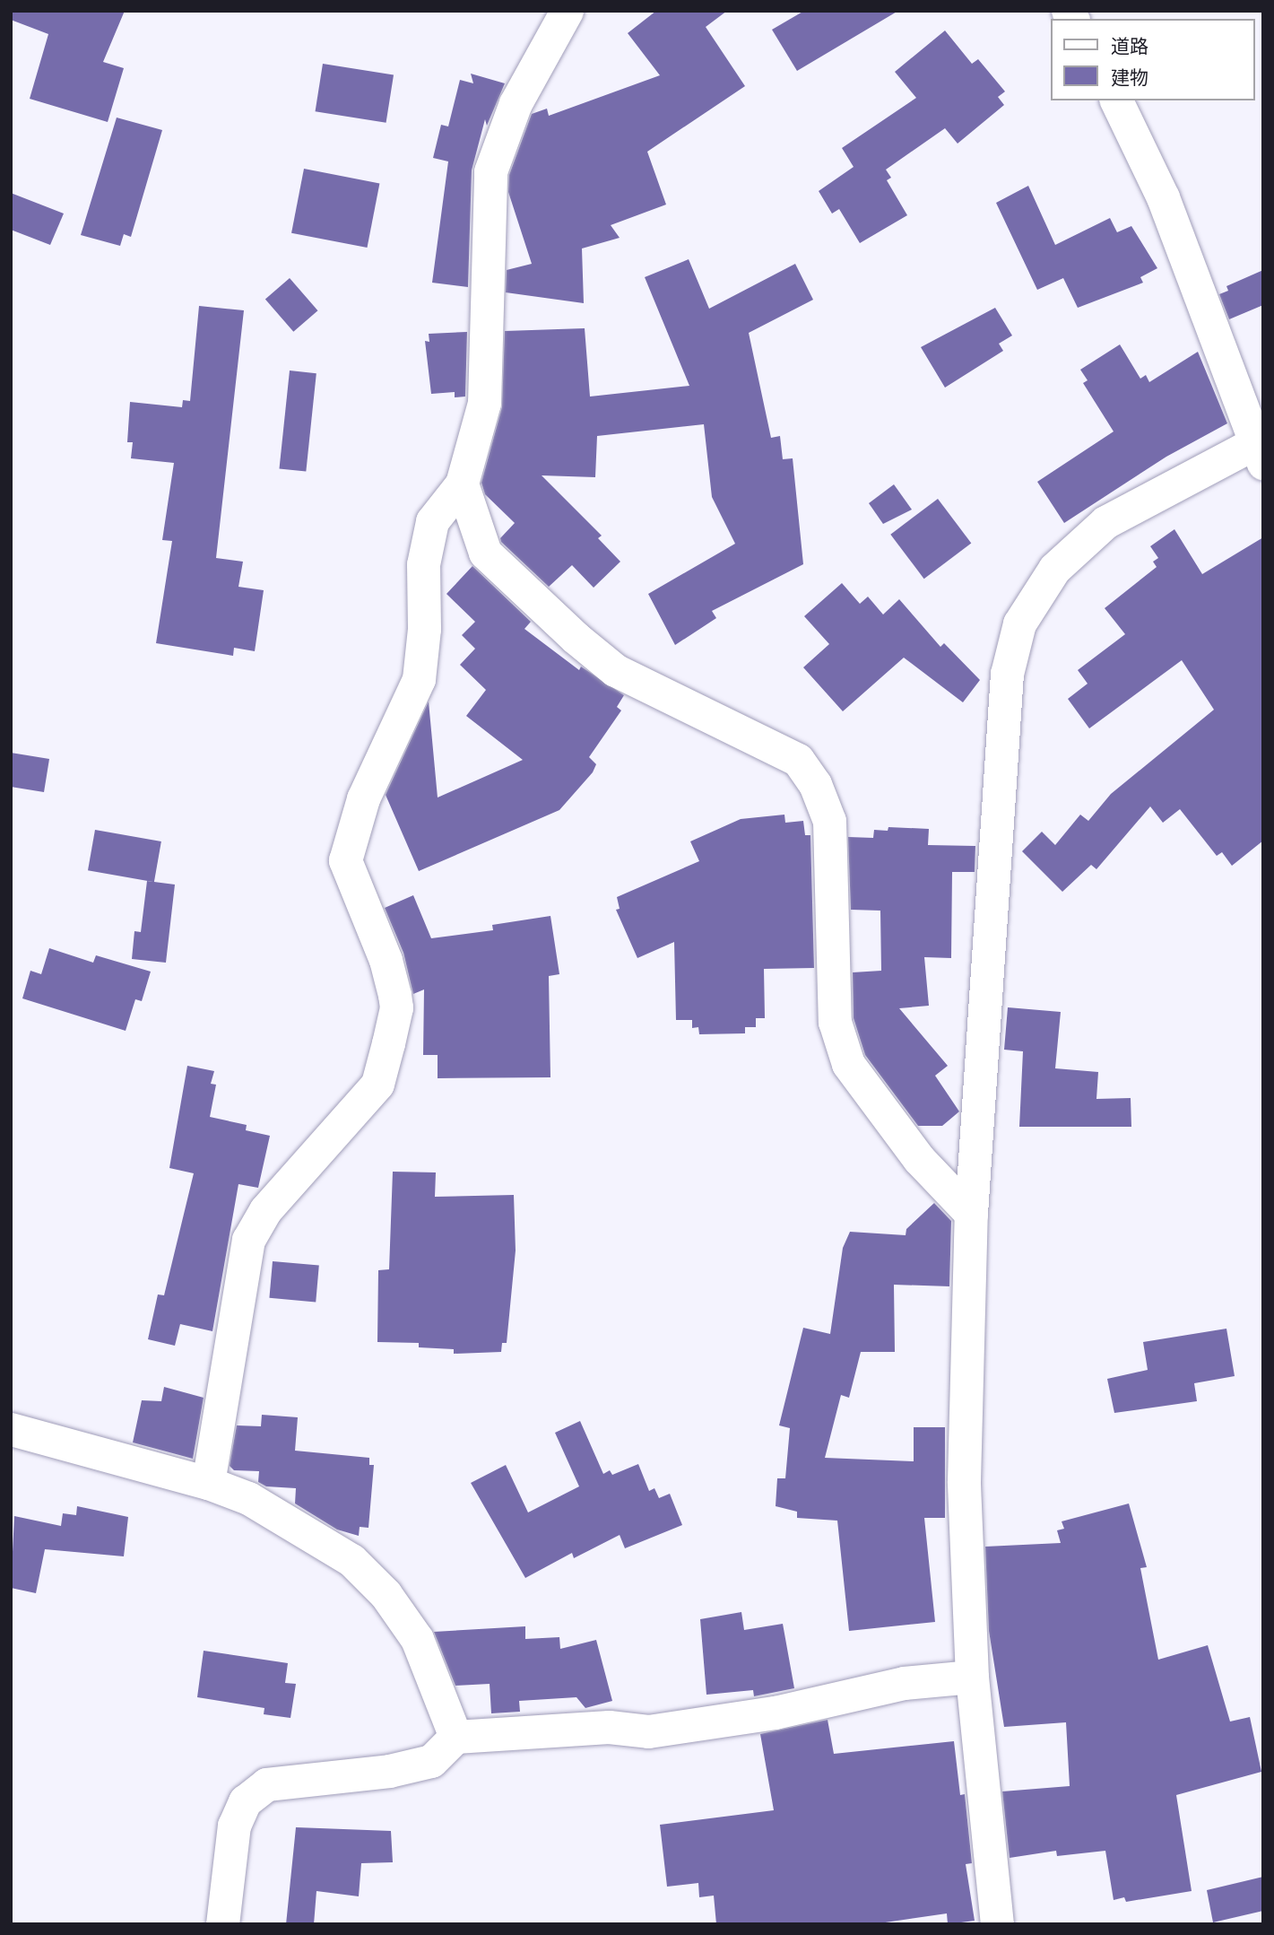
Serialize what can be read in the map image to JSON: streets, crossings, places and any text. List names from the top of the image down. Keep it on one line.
{"legend":["道路","建物"]}
